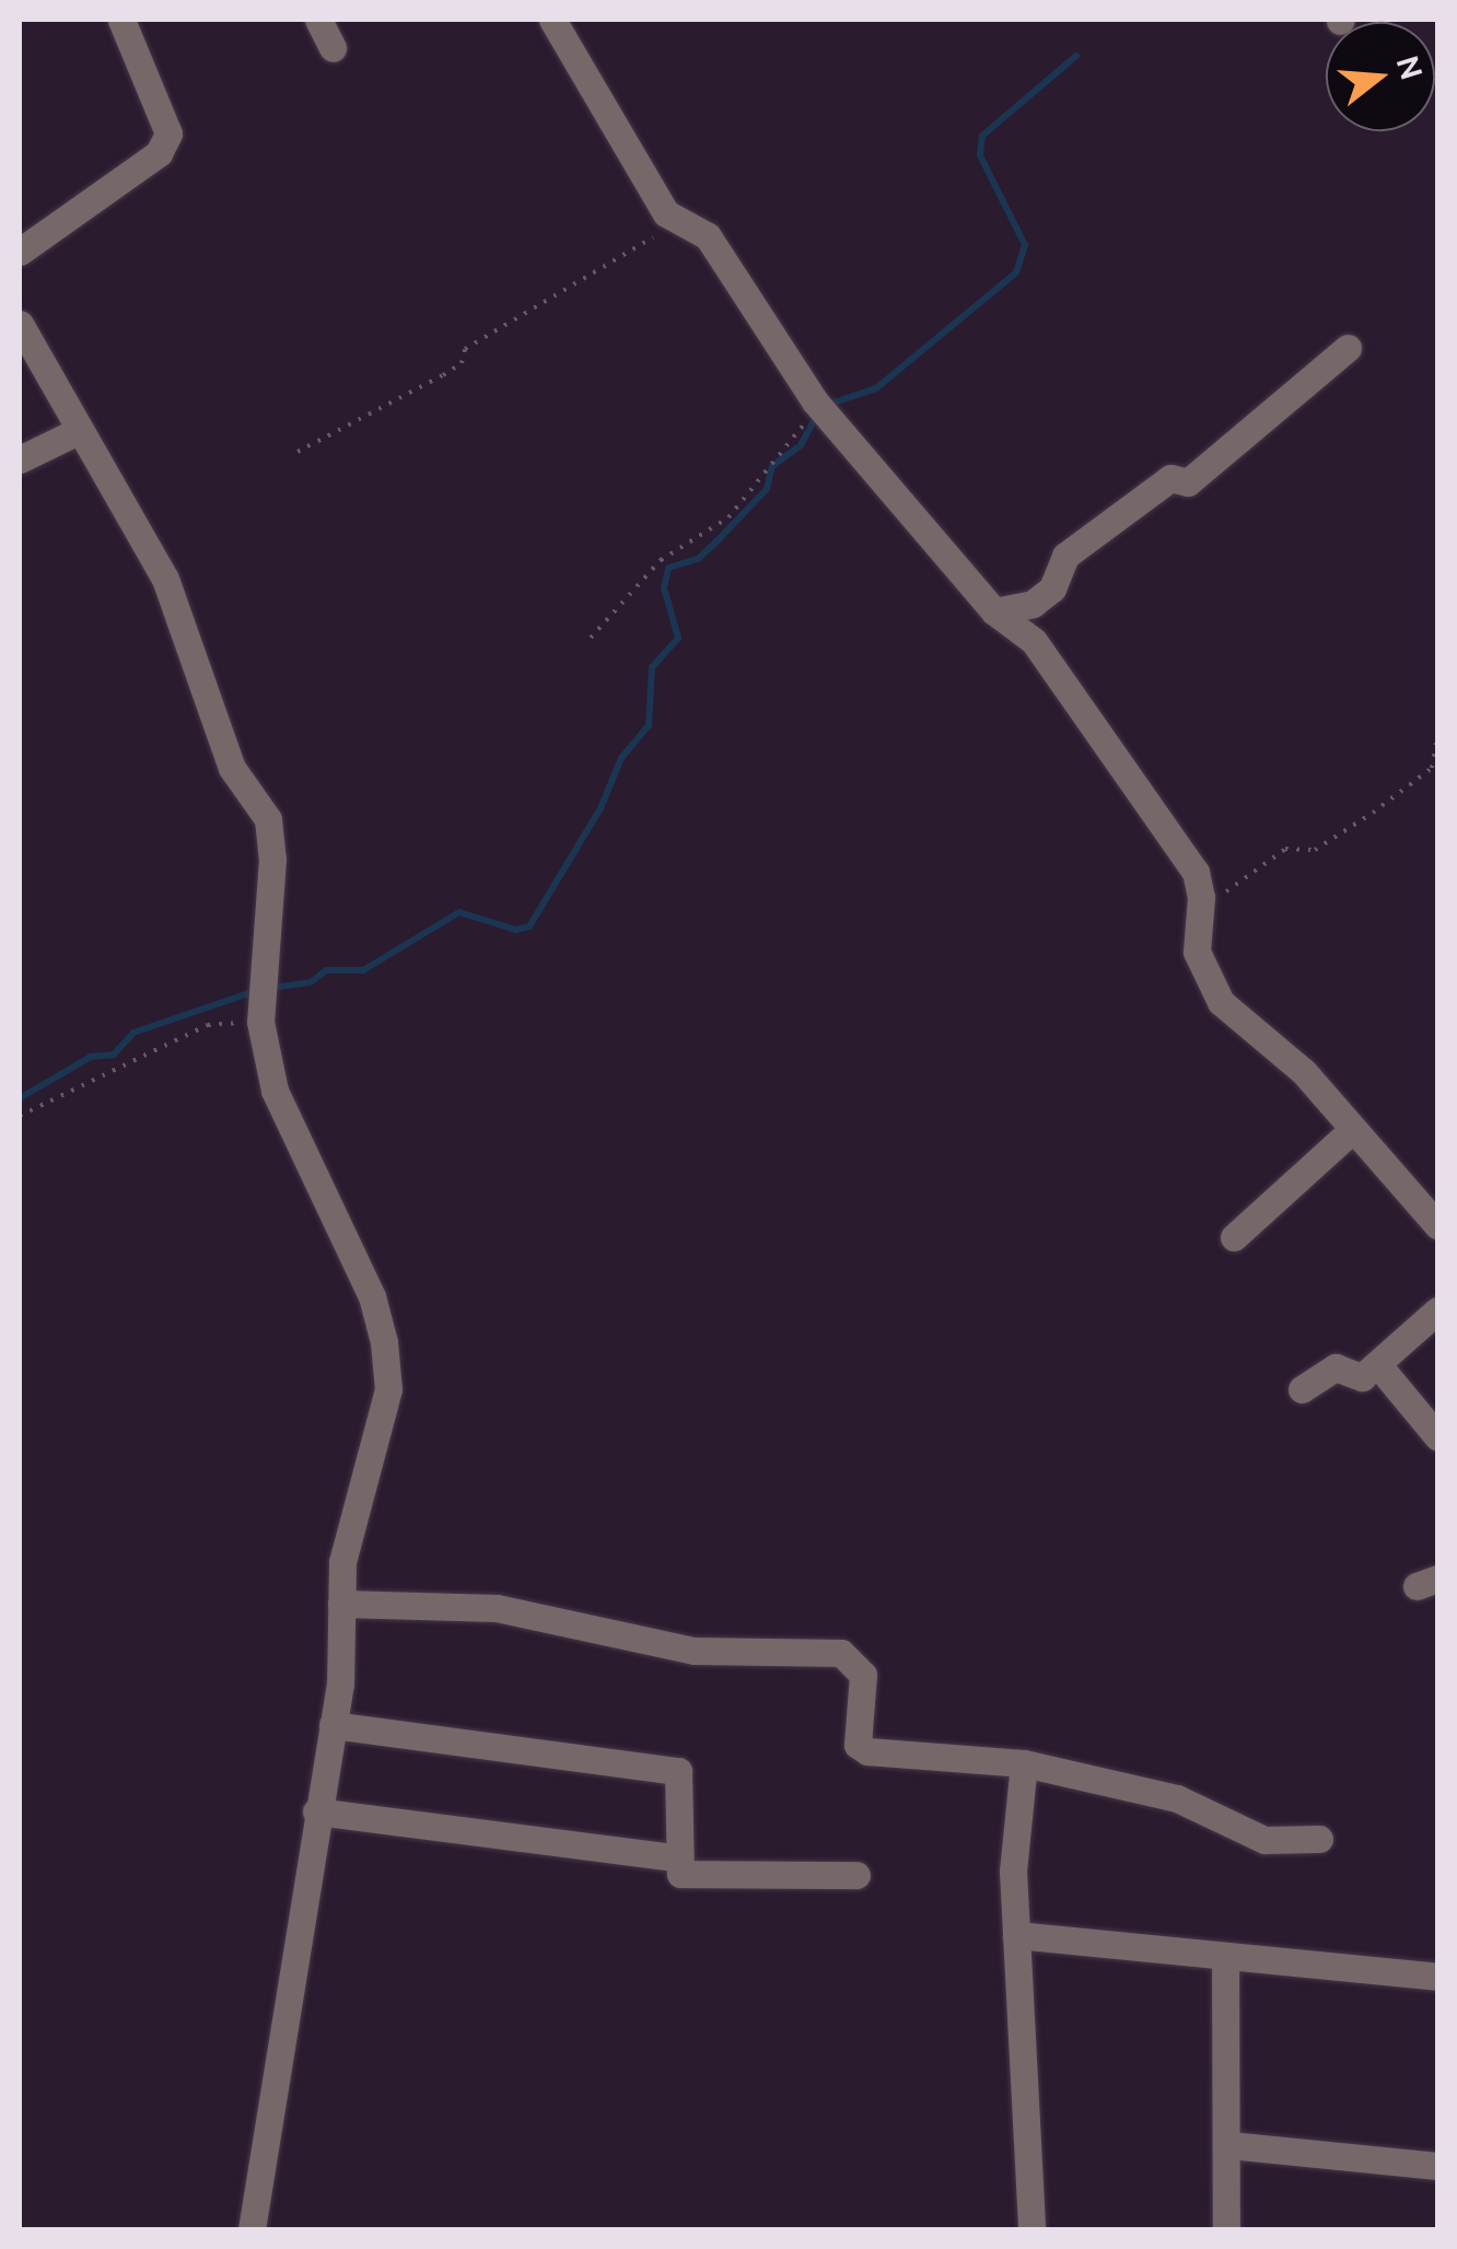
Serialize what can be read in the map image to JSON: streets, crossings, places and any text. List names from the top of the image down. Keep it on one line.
{"north":"right"}
